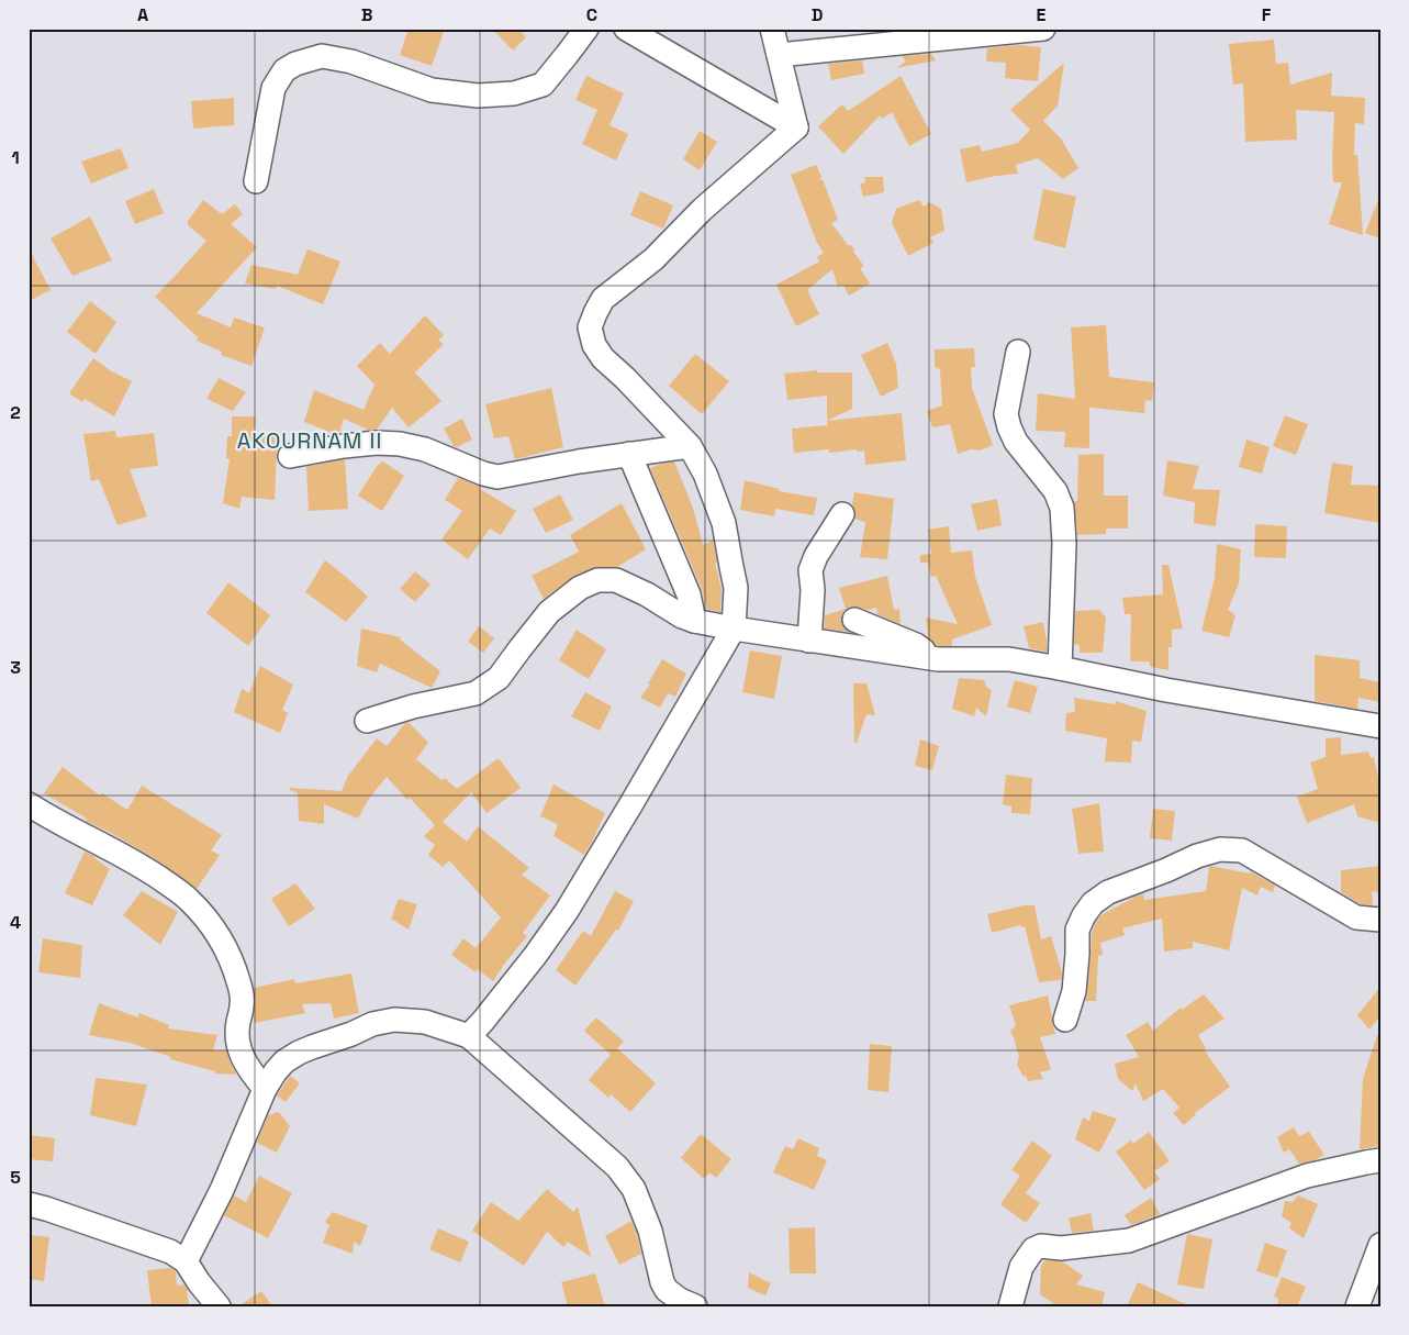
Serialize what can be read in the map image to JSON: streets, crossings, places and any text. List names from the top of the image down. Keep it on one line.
{"districts":["AKOURNAM II"],"grid":{"columns":["A","B","C","D","E","F"],"rows":["1","2","3","4","5"]}}
